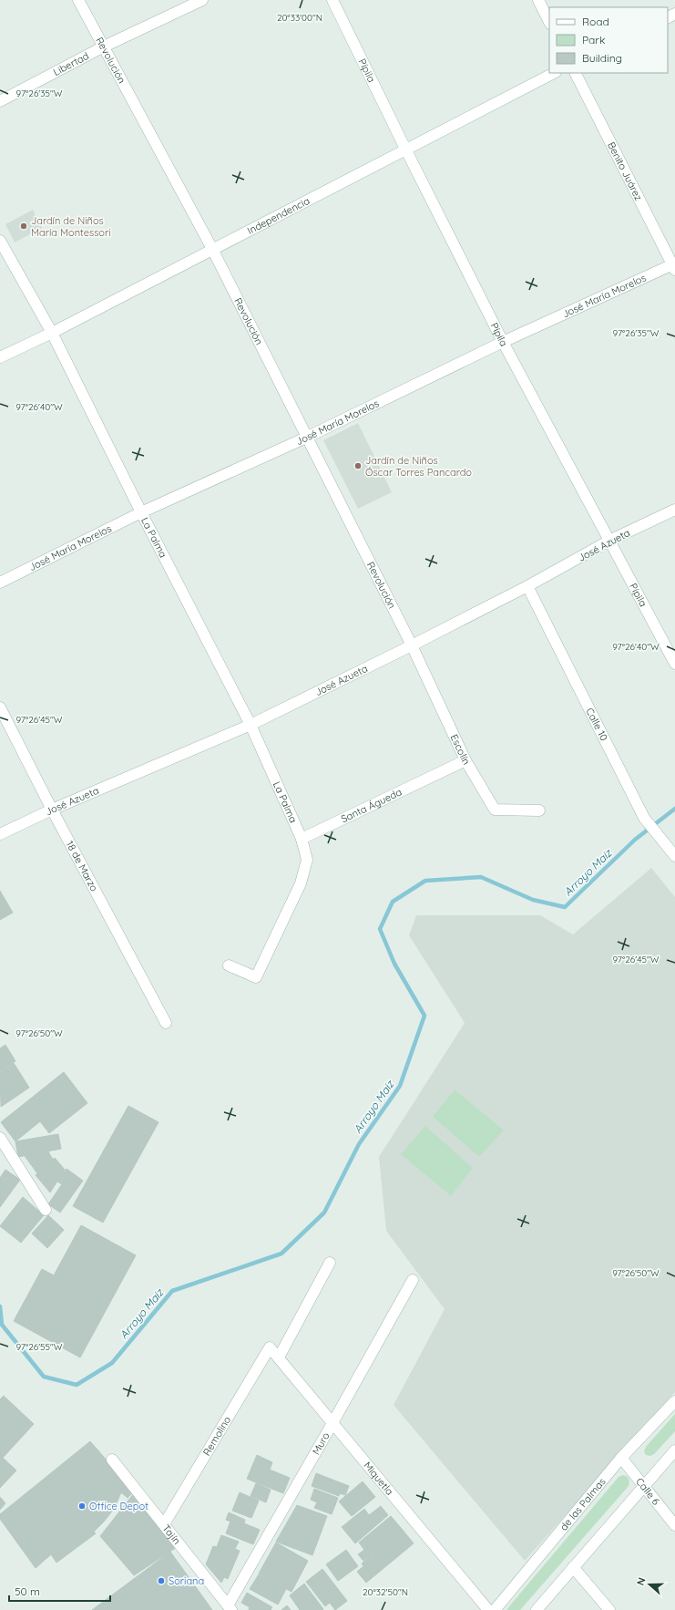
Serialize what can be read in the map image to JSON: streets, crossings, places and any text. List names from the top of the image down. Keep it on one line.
{"streets":{"street":["Revolución","Libertad","Pípila","Benito Juárez","Independencia","José María Morelos","La Palma","José Azueta","Calle 10","Escolín","Santa Águeda","18 de Marzo","Remolino","Muro","Miquetla","Calle 6","de las Palmas","Tajín"]},"crossings":[["Revolución","Libertad"],["Revolución","Independencia"],["Revolución","José María Morelos"],["Revolución","José Azueta"],["Revolución","Escolín"],["Pípila","Independencia"],["Pípila","José María Morelos"],["Pípila","José Azueta"],["Benito Juárez","José María Morelos"],["Independencia","La Palma"],["José María Morelos","La Palma"],["La Palma","José Azueta"],["La Palma","Santa Águeda"],["José Azueta","Calle 10"],["José Azueta","Escolín"],["José Azueta","18 de Marzo"],["Escolín","Santa Águeda"],["Remolino","Miquetla"],["Remolino","Tajín"],["Muro","Miquetla"],["Muro","Tajín"],["Calle 6","de las Palmas"]],"water":["Arroyo Maiz"],"places":["Jardín de Niños María Montessori","Jardín de Niños Óscar Torres Pancardo","Office Depot","Soriana"],"legend":["Road","Park","Building"],"scale_bar":"50 m","north":"left","coordinates":["20°33'00\"N","97°26'35\"W","97°26'40\"W","97°26'45\"W","97°26'50\"W","97°26'55\"W","20°32'50\"N"]}
